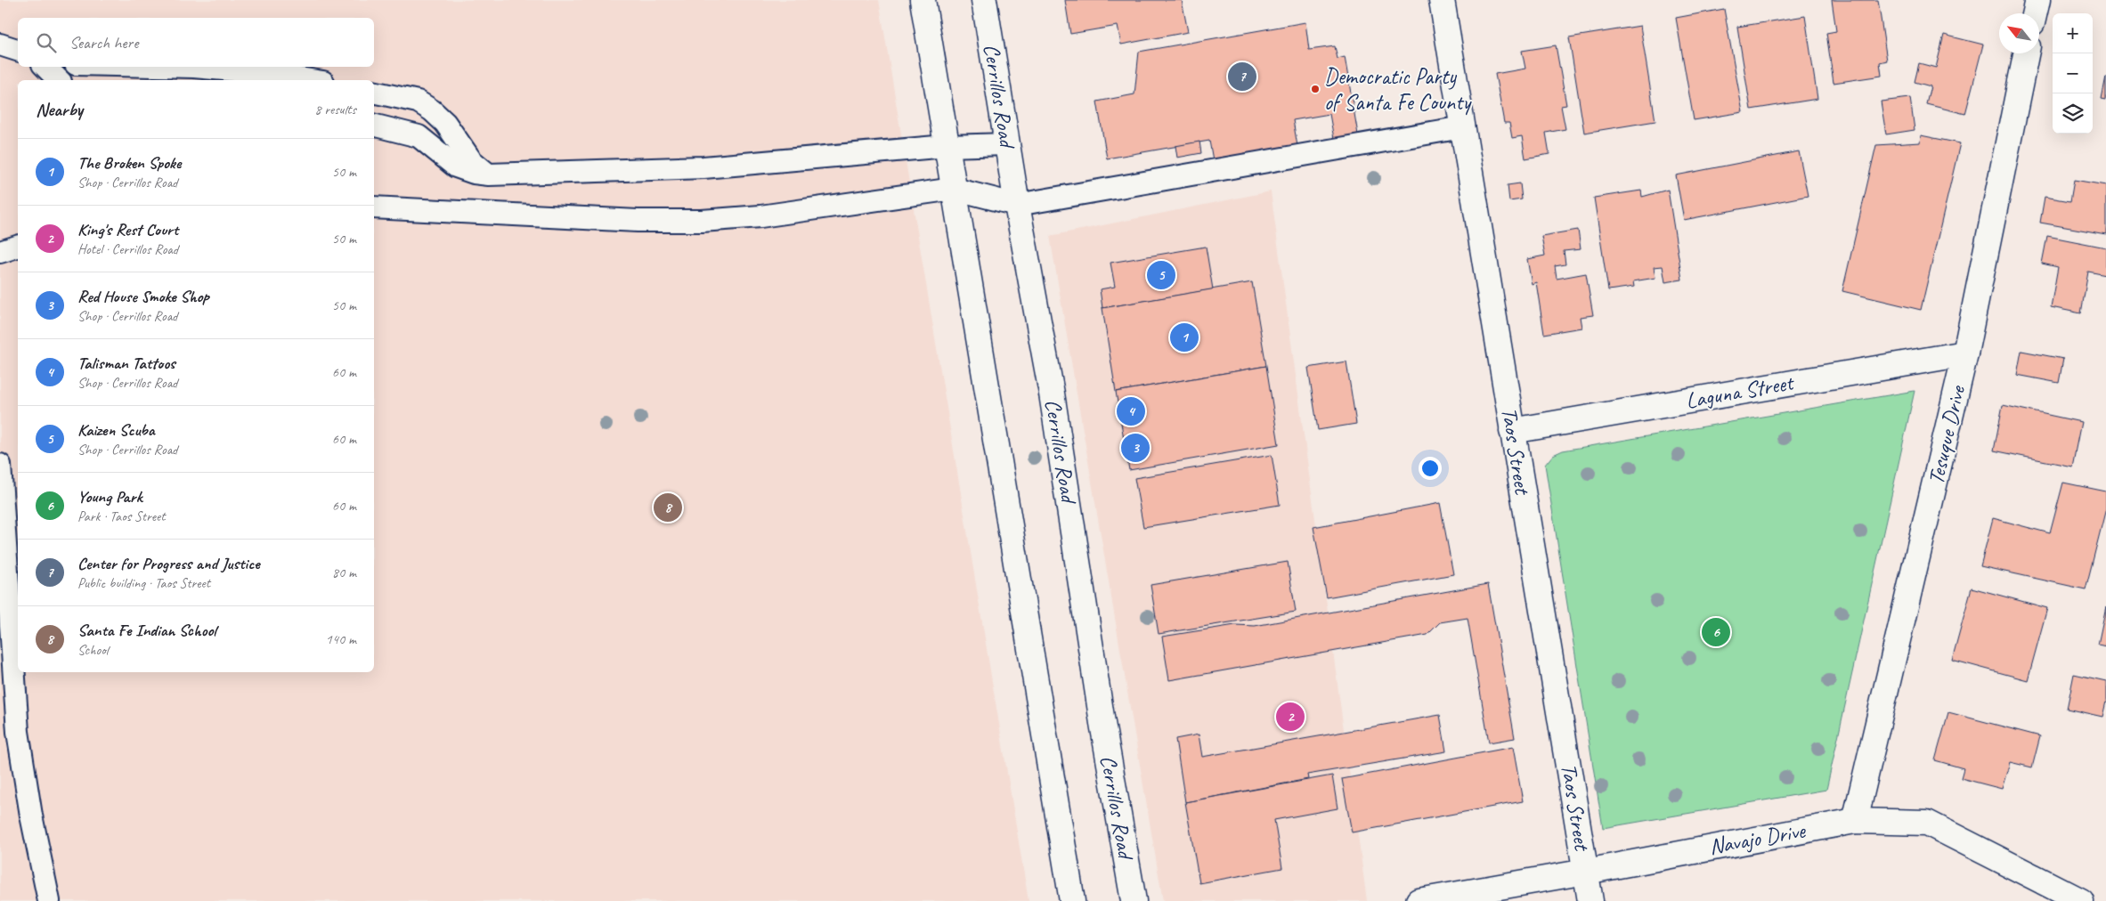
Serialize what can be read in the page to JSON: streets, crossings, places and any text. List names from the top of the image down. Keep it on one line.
{"streets":{"street":["Cerrillos Road","Laguna Street","Tesuque Drive","Taos Street","Navajo Drive"]},"crossings":[["Laguna Street","Tesuque Drive"],["Laguna Street","Taos Street"],["Tesuque Drive","Navajo Drive"],["Taos Street","Navajo Drive"]],"places":["Democratic Party of Santa Fe County"],"north":"top left","page":{"map_buttons":["+","−"],"search":"Search here","pins":["7","5","1","4","3","8","6","2"],"heading":["Nearby","8 results"],"list":[{"mark":"1","name":"The Broken Spoke","note":"Shop · Cerrillos Road","value":"50 m"},{"mark":"2","name":"King's Rest Court","note":"Hotel · Cerrillos Road","value":"50 m"},{"mark":"3","name":"Red House Smoke Shop","note":"Shop · Cerrillos Road","value":"50 m"},{"mark":"4","name":"Talisman Tattoos","note":"Shop · Cerrillos Road","value":"60 m"},{"mark":"5","name":"Kaizen Scuba","note":"Shop · Cerrillos Road","value":"60 m"},{"mark":"6","name":"Young Park","note":"Park · Taos Street","value":"60 m"},{"mark":"7","name":"Center for Progress and Justice","note":"Public building · Taos Street","value":"80 m"},{"mark":"8","name":"Santa Fe Indian School","note":"School","value":"140 m"}]}}
